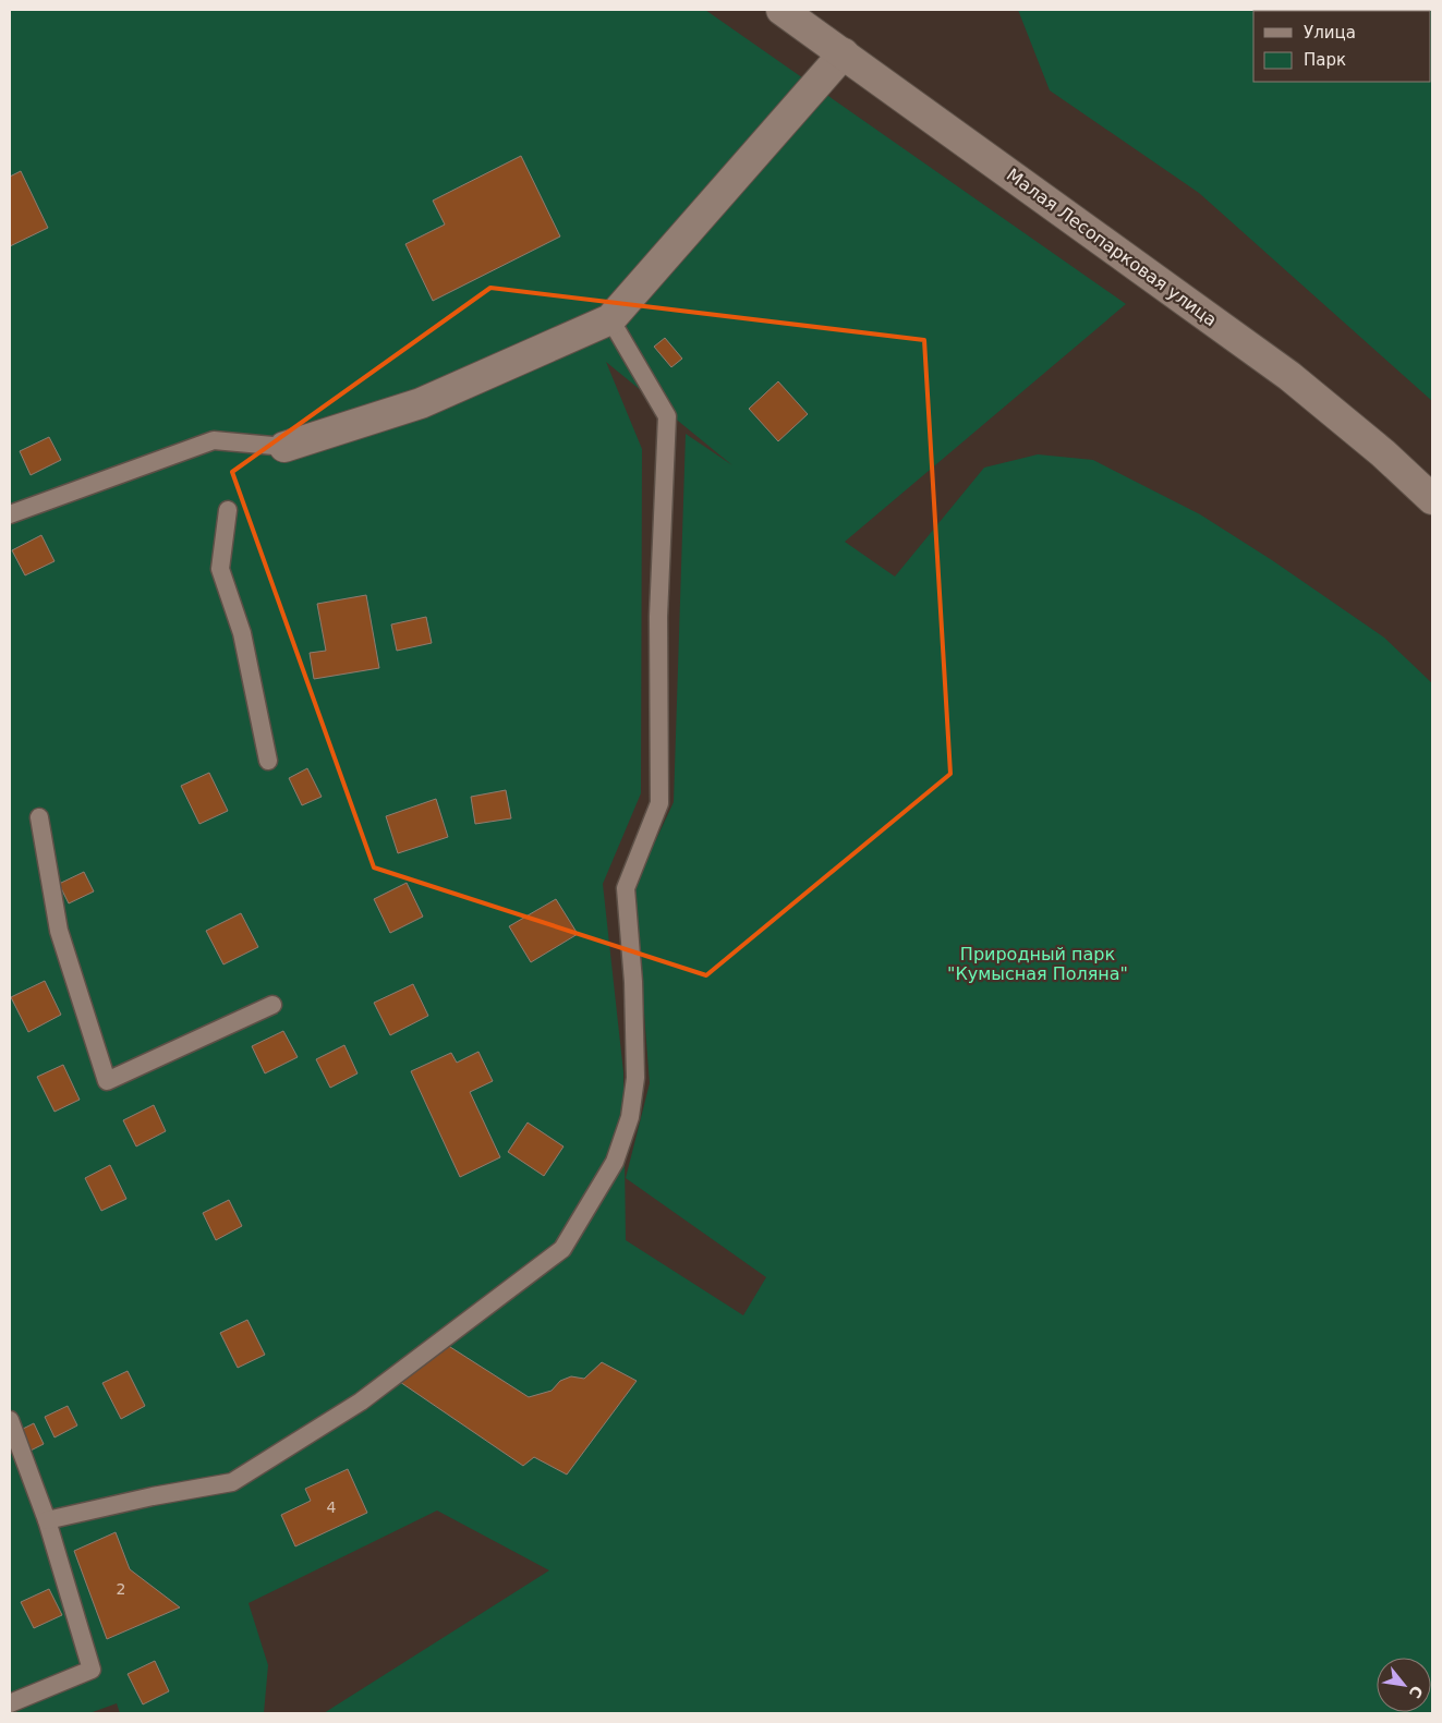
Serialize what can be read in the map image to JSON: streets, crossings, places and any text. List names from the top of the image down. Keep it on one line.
{"streets":{"street":["Малая Лесопарковая улица"]},"parks":["Природный парк \"Кумысная Поляна\""],"house_numbers":["4","2"],"legend":["Улица","Парк"],"north":"bottom right"}
